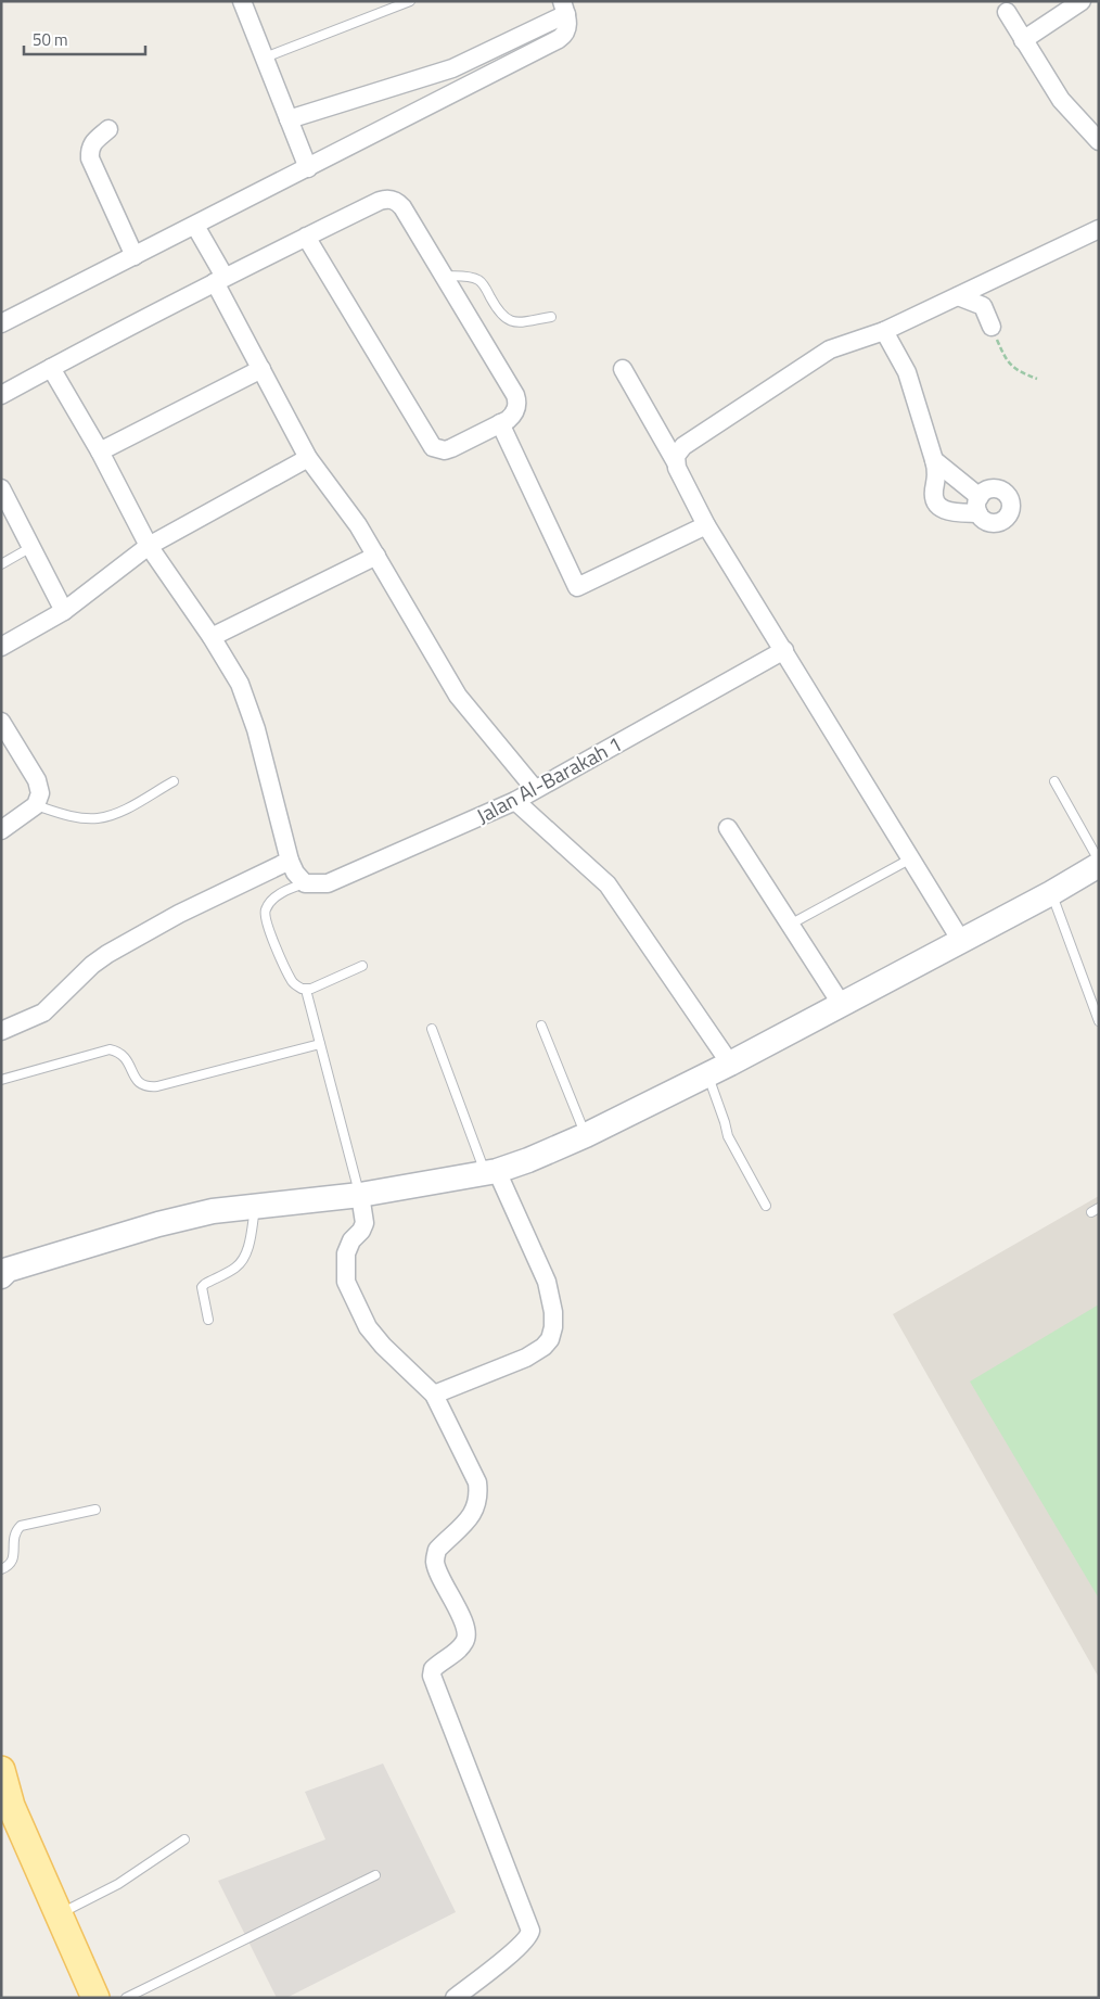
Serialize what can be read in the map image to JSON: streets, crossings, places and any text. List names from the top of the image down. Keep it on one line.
{"streets":{"street":["Jalan Al-Barakah 1"]},"scale_bar":"50 m"}
